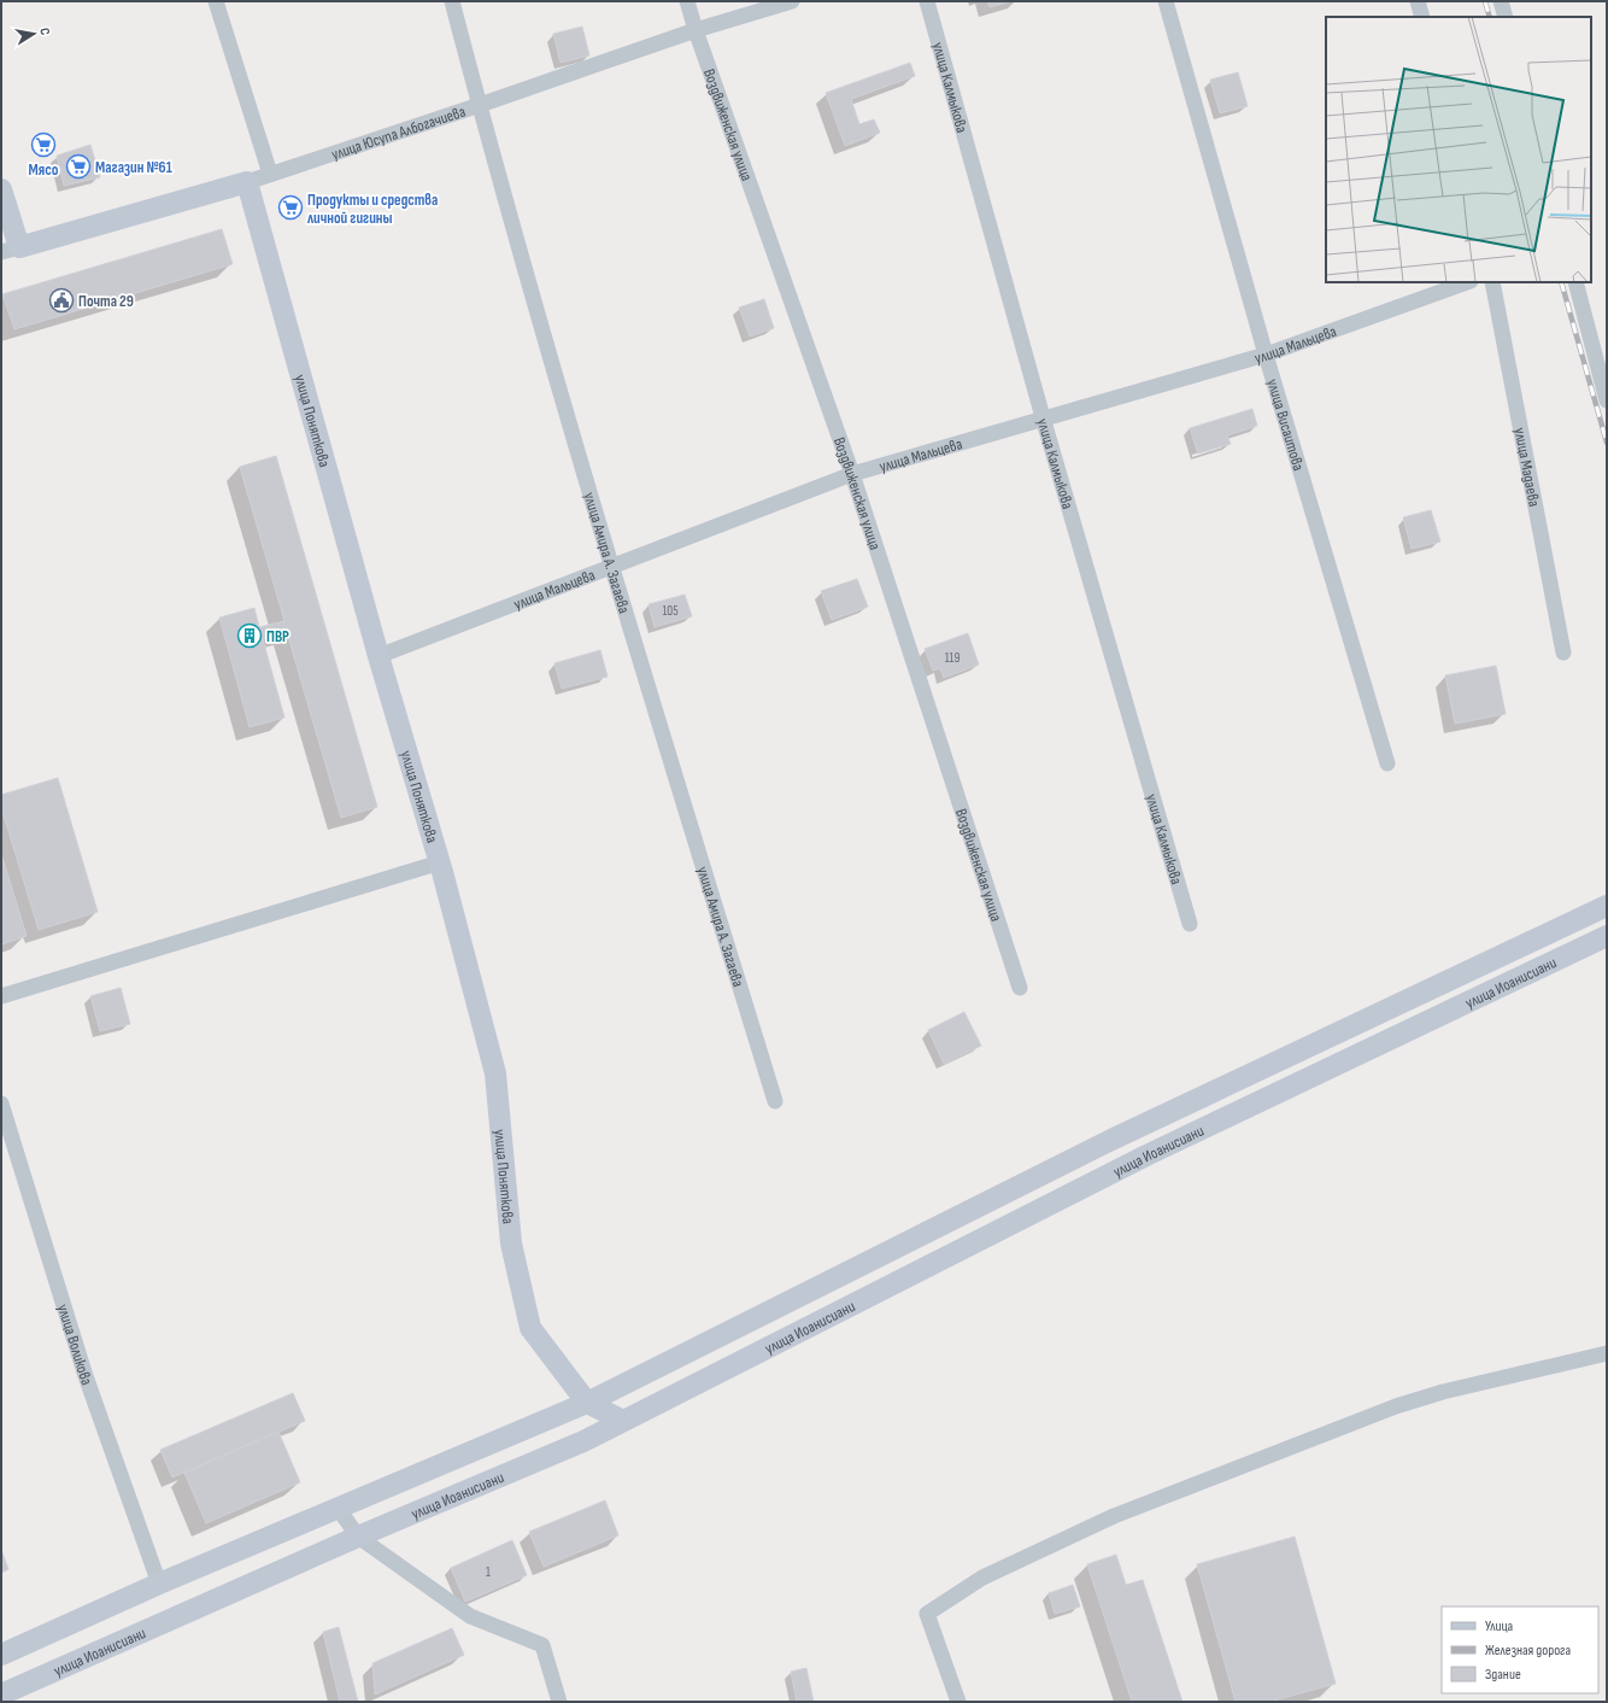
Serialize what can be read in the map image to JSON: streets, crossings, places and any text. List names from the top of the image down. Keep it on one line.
{"streets":{"main road":["улица Юсупа Албогачиева","улица Поняткова","улица Иоанисиани"],"street":["улица Калмыкова","Воздвиженская улица","улица Мальцева","улица Висаитова","улица Мадаева","улица Амира А. Загаева","улица Воликова"]},"crossings":[["улица Калмыкова","улица Мальцева"],["Воздвиженская улица","улица Юсупа Албогачиева"],["Воздвиженская улица","улица Мальцева"],["улица Юсупа Албогачиева","улица Поняткова"],["улица Юсупа Албогачиева","улица Амира А. Загаева"],["улица Мальцева","улица Поняткова"],["улица Мальцева","улица Висаитова"],["улица Мальцева","улица Амира А. Загаева"],["улица Поняткова","улица Иоанисиани"],["улица Иоанисиани","улица Воликова"]],"places":{"supermarket":["Мясо","Магазин №61","Продукты и средства личной гигины"],"public building":["Почта 29"],"building":["ПВР"]},"house_numbers":["105","119","1"],"legend":["Улица","Железная дорога","Здание"],"north":"right"}
